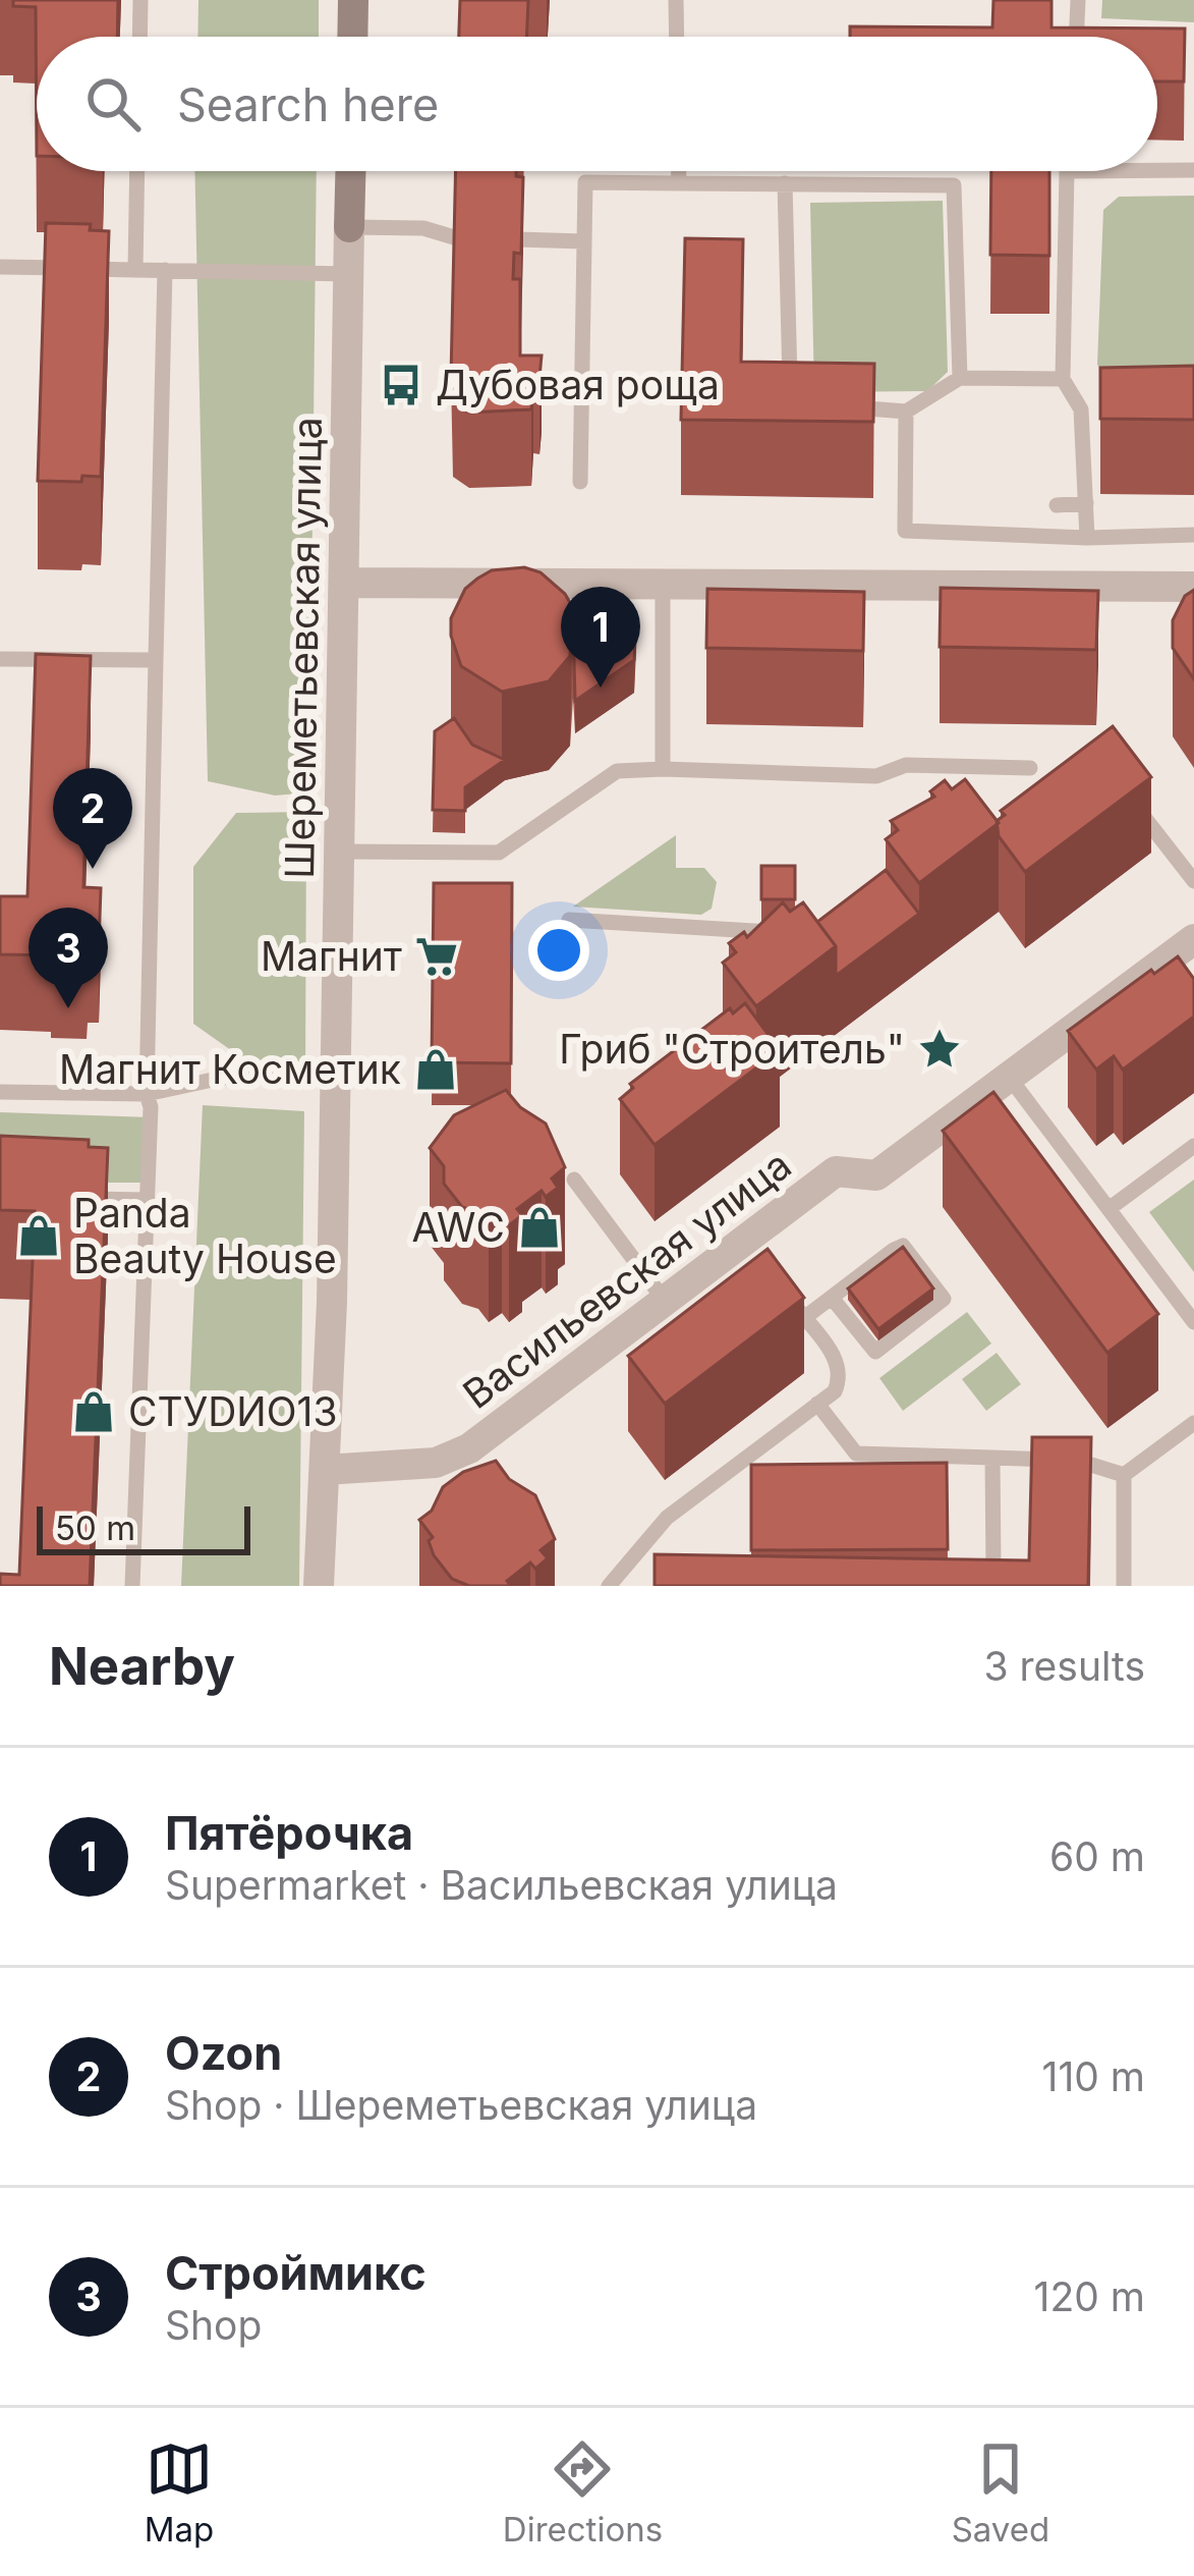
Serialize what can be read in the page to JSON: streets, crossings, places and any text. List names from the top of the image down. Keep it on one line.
{"streets":{"street":["Шереметьевская улица","Васильевская улица"]},"crossings":[["Шереметьевская улица","Васильевская улица"]],"places":{"bus stop":["Дубовая роща"],"supermarket":["Магнит"],"place":["Гриб \"Строитель\""],"shop":["Магнит Косметик","AWC","Panda Beauty House","СТУDИО13"]},"scale_bar":"50 m","page":{"search":"Search here","pins":["1","2","3"],"scale":"50 m","heading":["Nearby","3 results"],"list":[{"mark":"1","name":"Пятёрочка","note":"Supermarket · Васильевская улица","value":"60 m"},{"mark":"2","name":"Ozon","note":"Shop · Шереметьевская улица","value":"110 m"},{"mark":"3","name":"Строймикс","note":"Shop","value":"120 m"}],"nav":["Map","Directions","Saved"]}}
